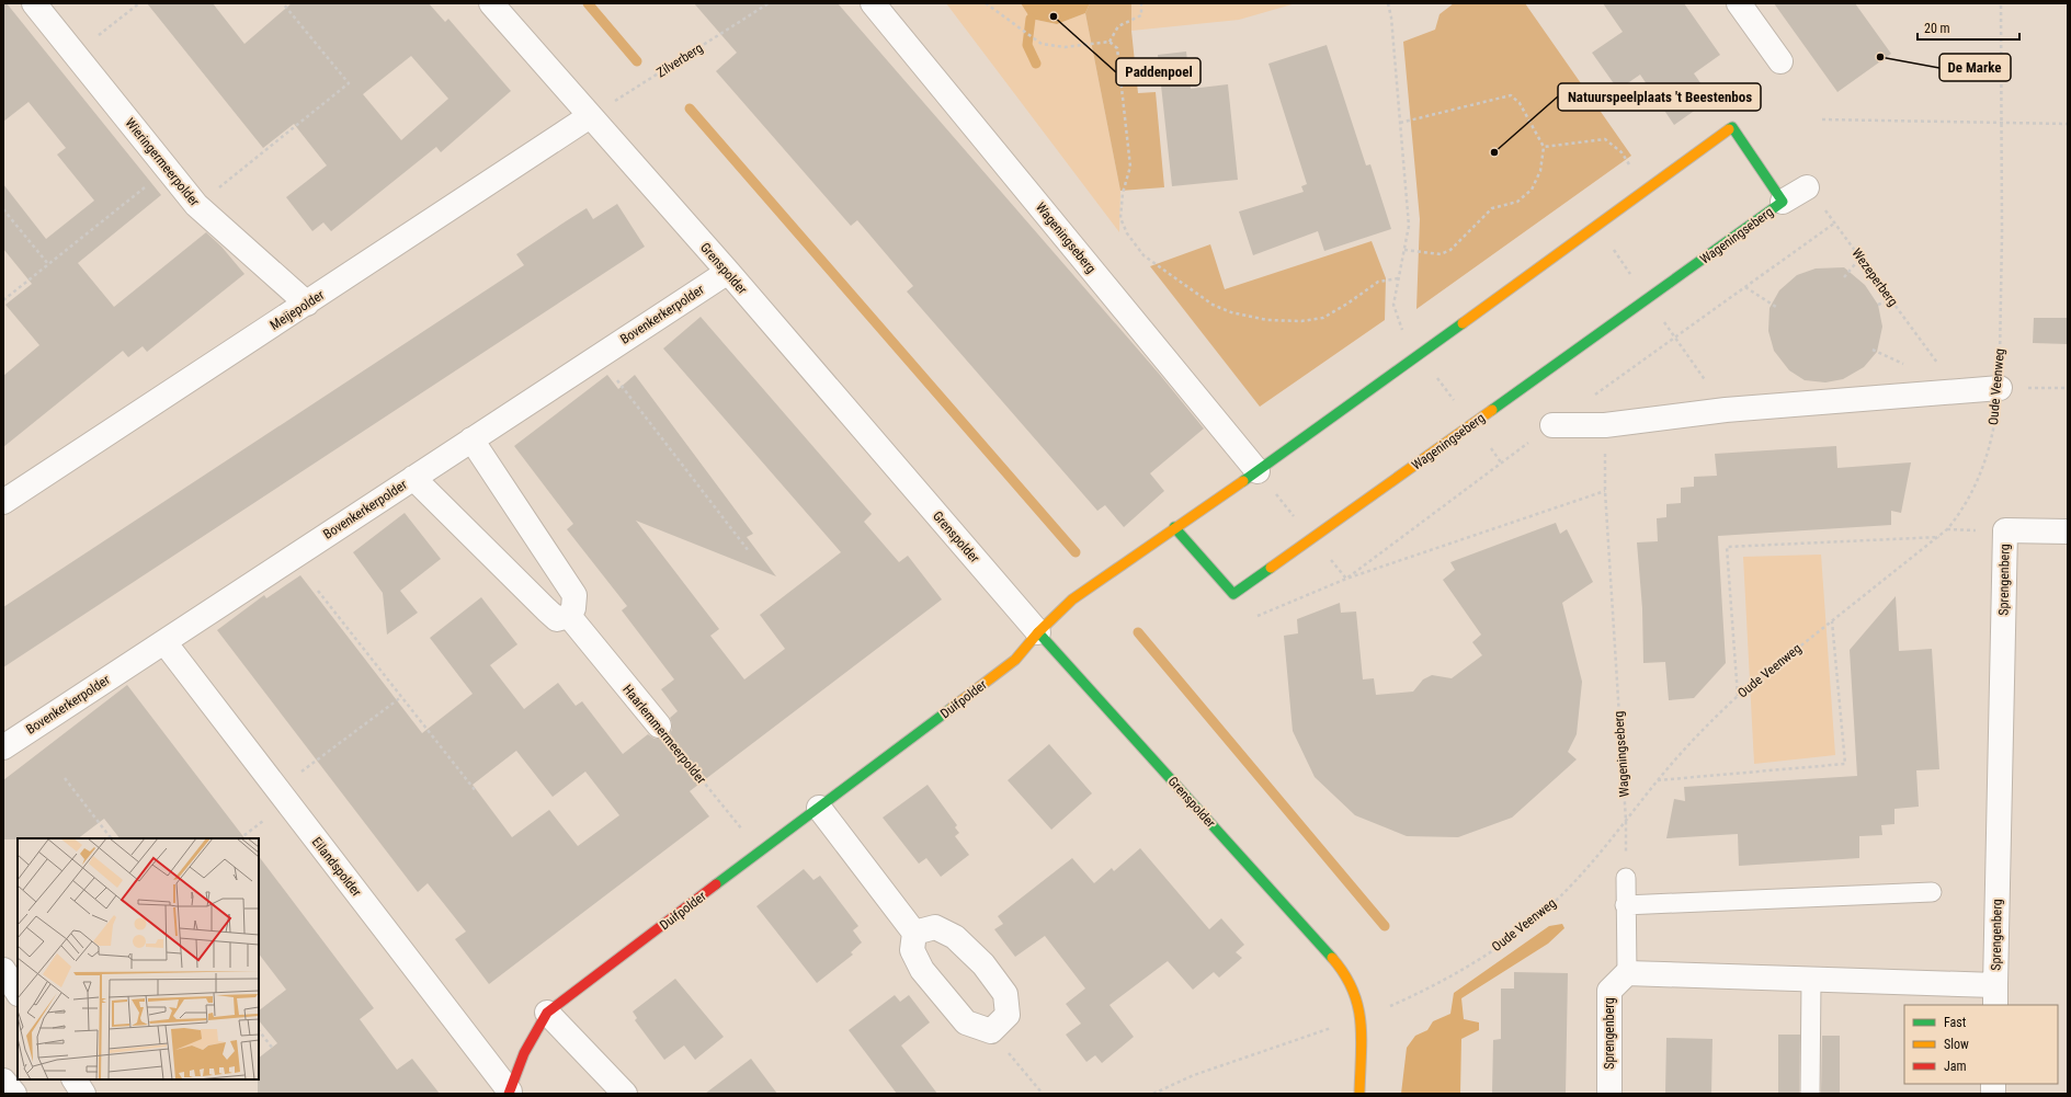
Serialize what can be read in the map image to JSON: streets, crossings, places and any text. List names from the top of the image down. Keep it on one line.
{"streets":{"street":["Wieringermeerpolder","Wageningseberg","Grenspolder","Meijepolder","Bovenkerkerpolder","Sprengenberg","Duifpolder","Haarlemmermeerpolder","Eilandspolder"],"path":["Zilverberg","Wezeperberg","Oude Veenweg"]},"crossings":[["Zilverberg","Grenspolder"],["Zilverberg","Meijepolder"],["Wieringermeerpolder","Meijepolder"],["Wageningseberg","Grenspolder"],["Wageningseberg","Oude Veenweg"],["Wageningseberg","Duifpolder"],["Grenspolder","Meijepolder"],["Grenspolder","Bovenkerkerpolder"],["Grenspolder","Oude Veenweg"],["Grenspolder","Duifpolder"],["Bovenkerkerpolder","Eilandspolder"],["Duifpolder","Haarlemmermeerpolder"],["Duifpolder","Eilandspolder"]],"places":["Paddenpoel","De Marke","Natuurspeelplaats 't Beestenbos"],"legend":["Fast","Slow","Jam"],"scale_bar":"20 m"}
